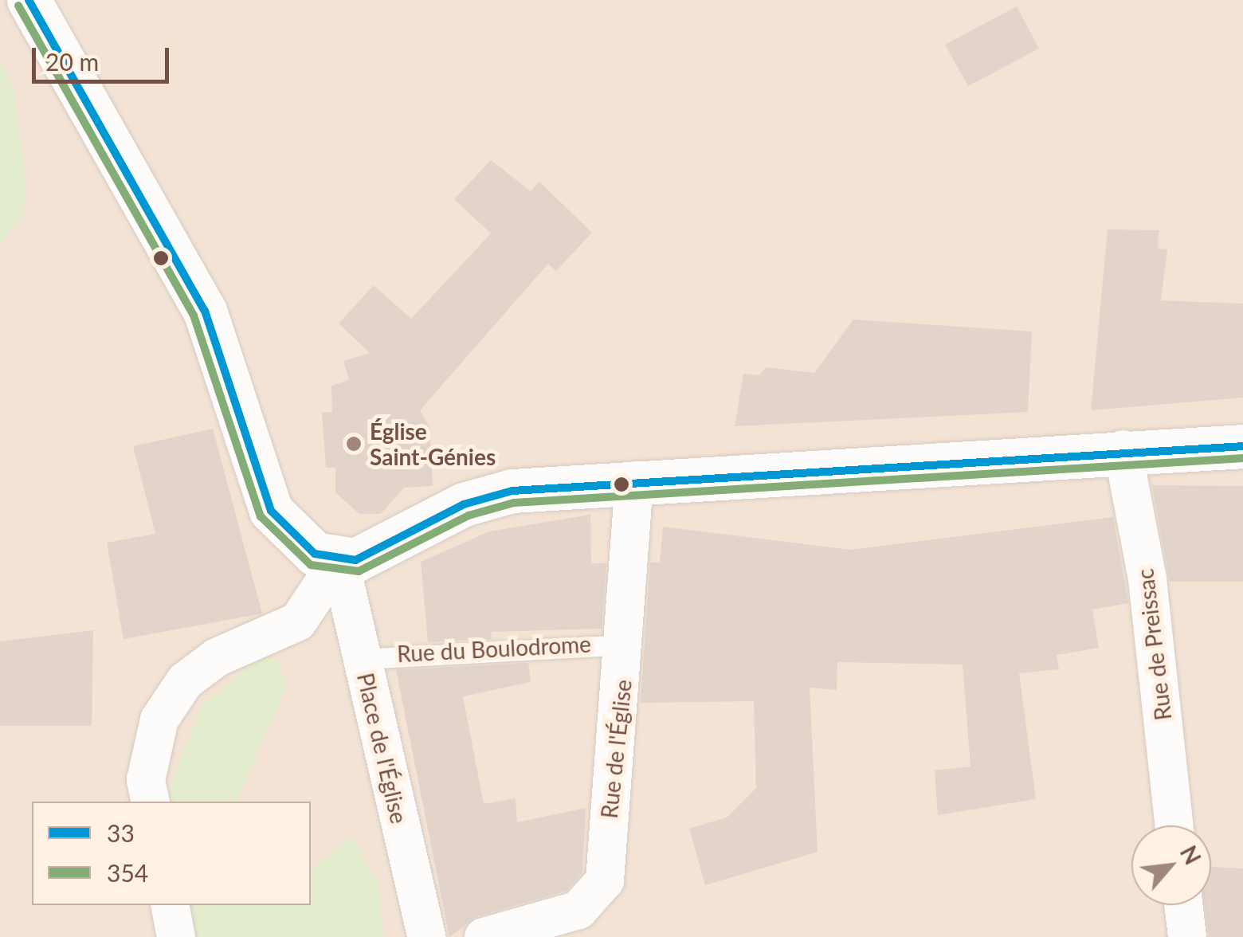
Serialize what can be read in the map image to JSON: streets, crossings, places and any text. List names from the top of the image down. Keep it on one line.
{"streets":{"street":["Rue de Preissac","Place de l'Église","Rue de l'Église"],"lane":["Rue du Boulodrome"]},"crossings":[["Rue du Boulodrome","Place de l'Église"],["Rue du Boulodrome","Rue de l'Église"]],"places":["Église Saint-Génies"],"lines":["transit line 33","transit line 354"],"legend":["33","354"],"scale_bar":"20 m","north":"top right"}
